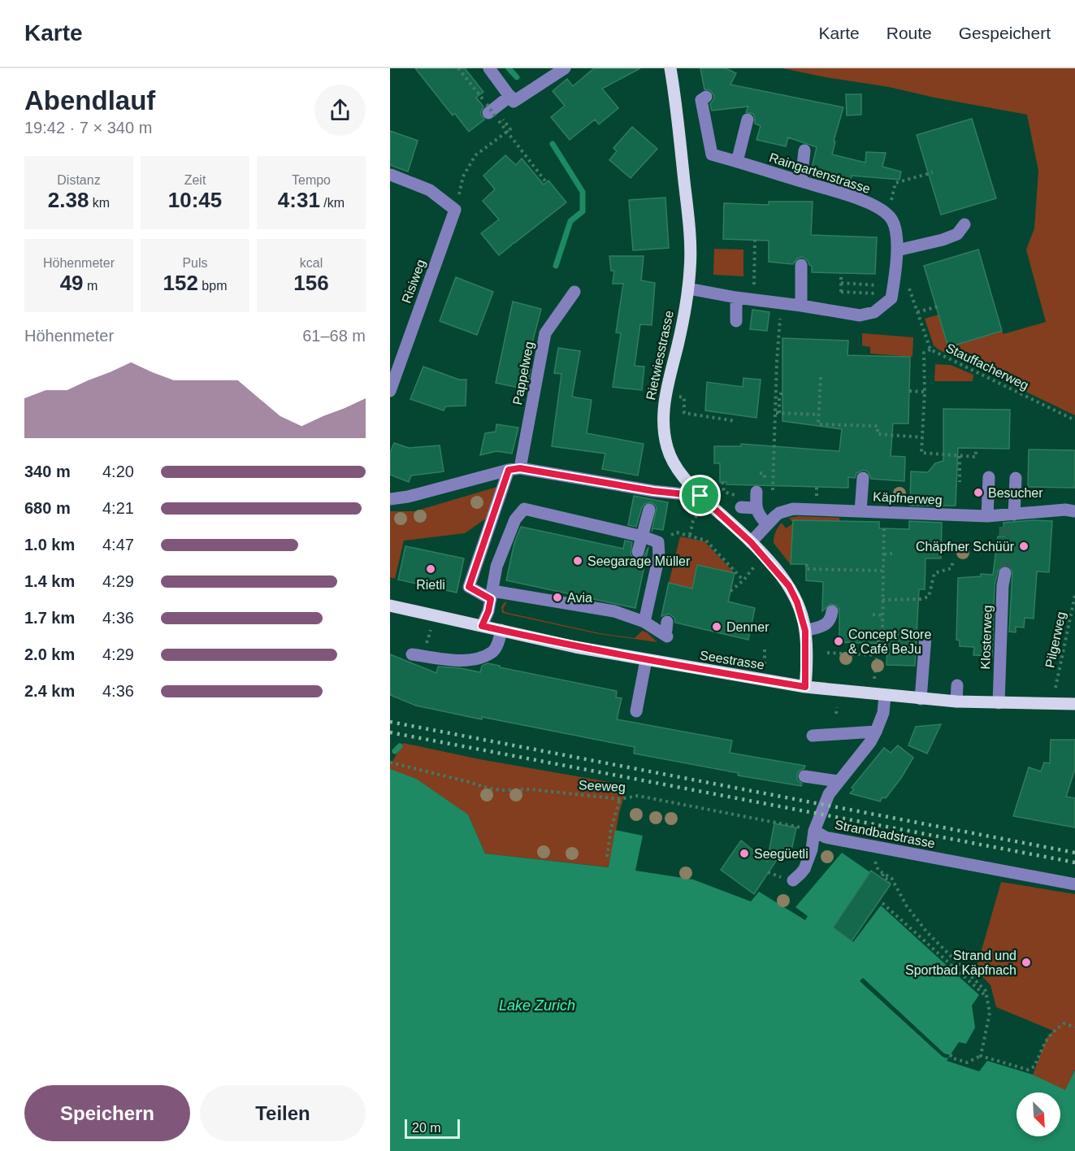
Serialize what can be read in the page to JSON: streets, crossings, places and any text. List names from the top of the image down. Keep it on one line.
{"streets":{"main road":["Rietwiesstrasse","Seestrasse"],"street":["Raingartenstrasse","Risiweg","Pappelweg","Käpfnerweg","Klosterweg","Strandbadstrasse"],"path":["Stauffacherweg","Pilgerweg","Seeweg"]},"crossings":[["Raingartenstrasse","Rietwiesstrasse"],["Rietwiesstrasse","Käpfnerweg"],["Rietwiesstrasse","Seestrasse"],["Klosterweg","Seestrasse"],["Seestrasse","Strandbadstrasse"],["Seeweg","Strandbadstrasse"]],"water":["Lake Zurich"],"places":["Besucher","Chäpfner Schüür","Seegarage Müller","Rietli","Avia","Denner","Concept Store & Café BeJu","Seegüetli","Strand und Sportbad Käpfnach"],"scale_bar":"20 m","north":"bottom right","page":{"header":"Karte","nav":["Karte","Route","Gespeichert"],"heading":["Abendlauf","19:42 · 7 × 340 m"],"stats":[["Distanz","2.38 km"],["Zeit","10:45"],["Tempo","4:31 /km"],["Höhenmeter","49 m"],["Puls","152 bpm"],["kcal","156"]],"chart":["Höhenmeter","61–68 m"],"list":[{"name":"340 m","note":"4:20"},{"name":"680 m","note":"4:21"},{"name":"1.0 km","note":"4:47"},{"name":"1.4 km","note":"4:29"},{"name":"1.7 km","note":"4:36"},{"name":"2.0 km","note":"4:29"},{"name":"2.4 km","note":"4:36"}],"buttons":["Speichern","Teilen"],"scale":"20 m"}}
